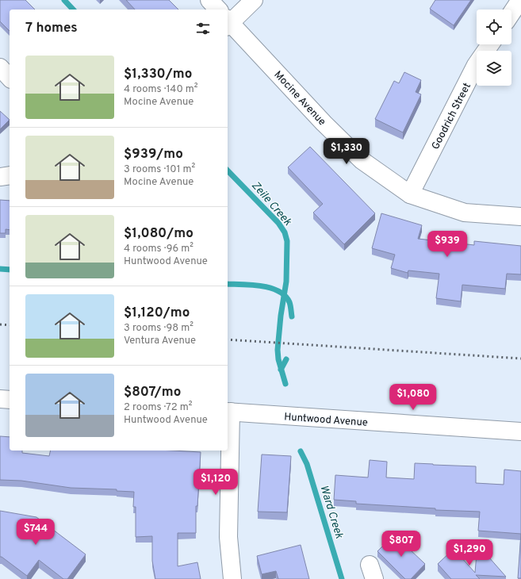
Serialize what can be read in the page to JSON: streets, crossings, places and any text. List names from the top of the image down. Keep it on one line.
{"streets":{"street":["Mocine Avenue","Goodrich Street","Huntwood Avenue"]},"crossings":[["Mocine Avenue","Goodrich Street"]],"water":["Zeile Creek","Ward Creek"],"page":{"heading":"7 homes","list":[{"name":"$1,330/mo","note":"4 rooms · 140 m² · Mocine Avenue"},{"name":"$939/mo","note":"3 rooms · 101 m² · Mocine Avenue"},{"name":"$1,080/mo","note":"4 rooms · 96 m² · Huntwood Avenue"},{"name":"$1,120/mo","note":"3 rooms · 98 m² · Ventura Avenue"},{"name":"$807/mo","note":"2 rooms · 72 m² · Huntwood Avenue"}],"price":["$1,330","$939","$1,080","$1,120","$744","$807","$1,290"]}}
